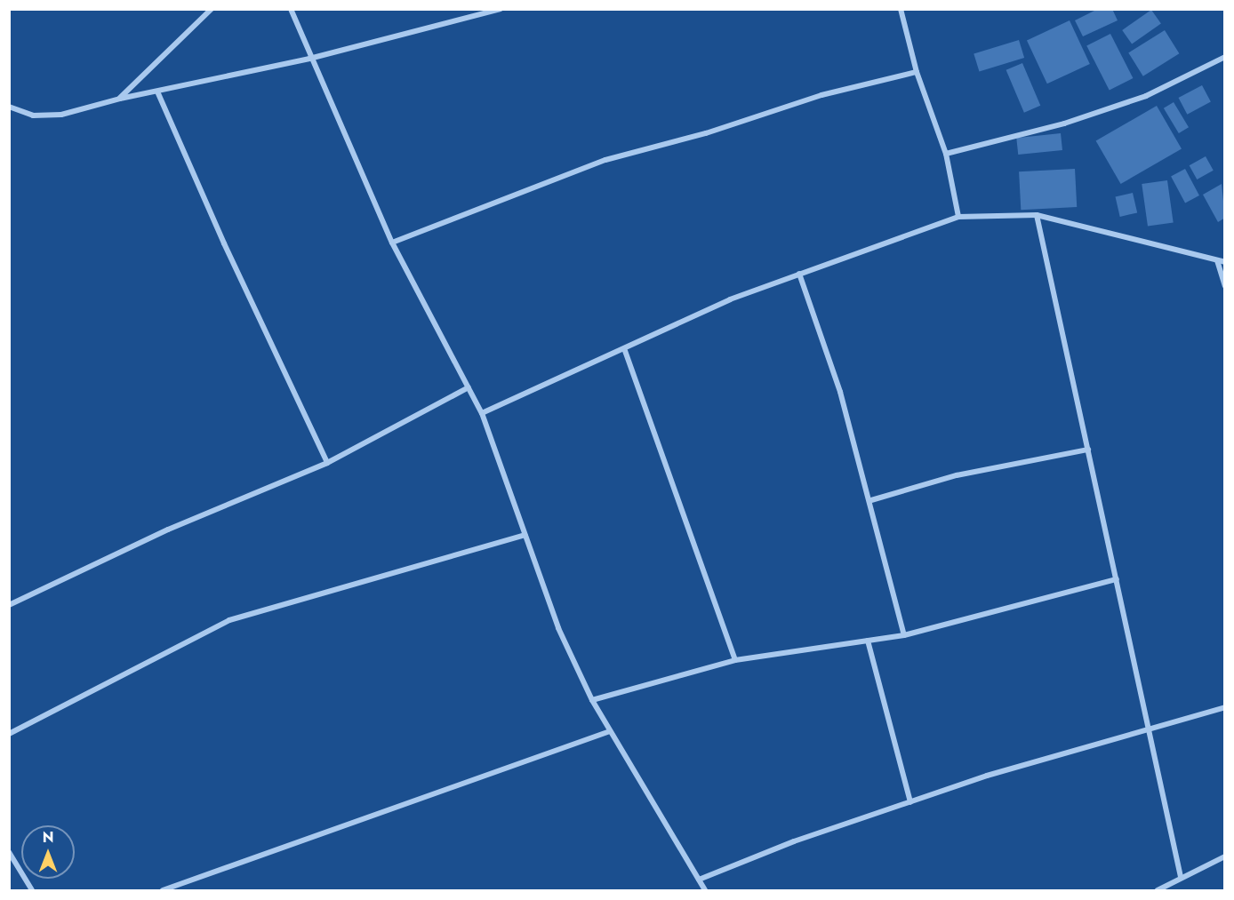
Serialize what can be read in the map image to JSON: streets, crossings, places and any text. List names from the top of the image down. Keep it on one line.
{"north":"top"}
